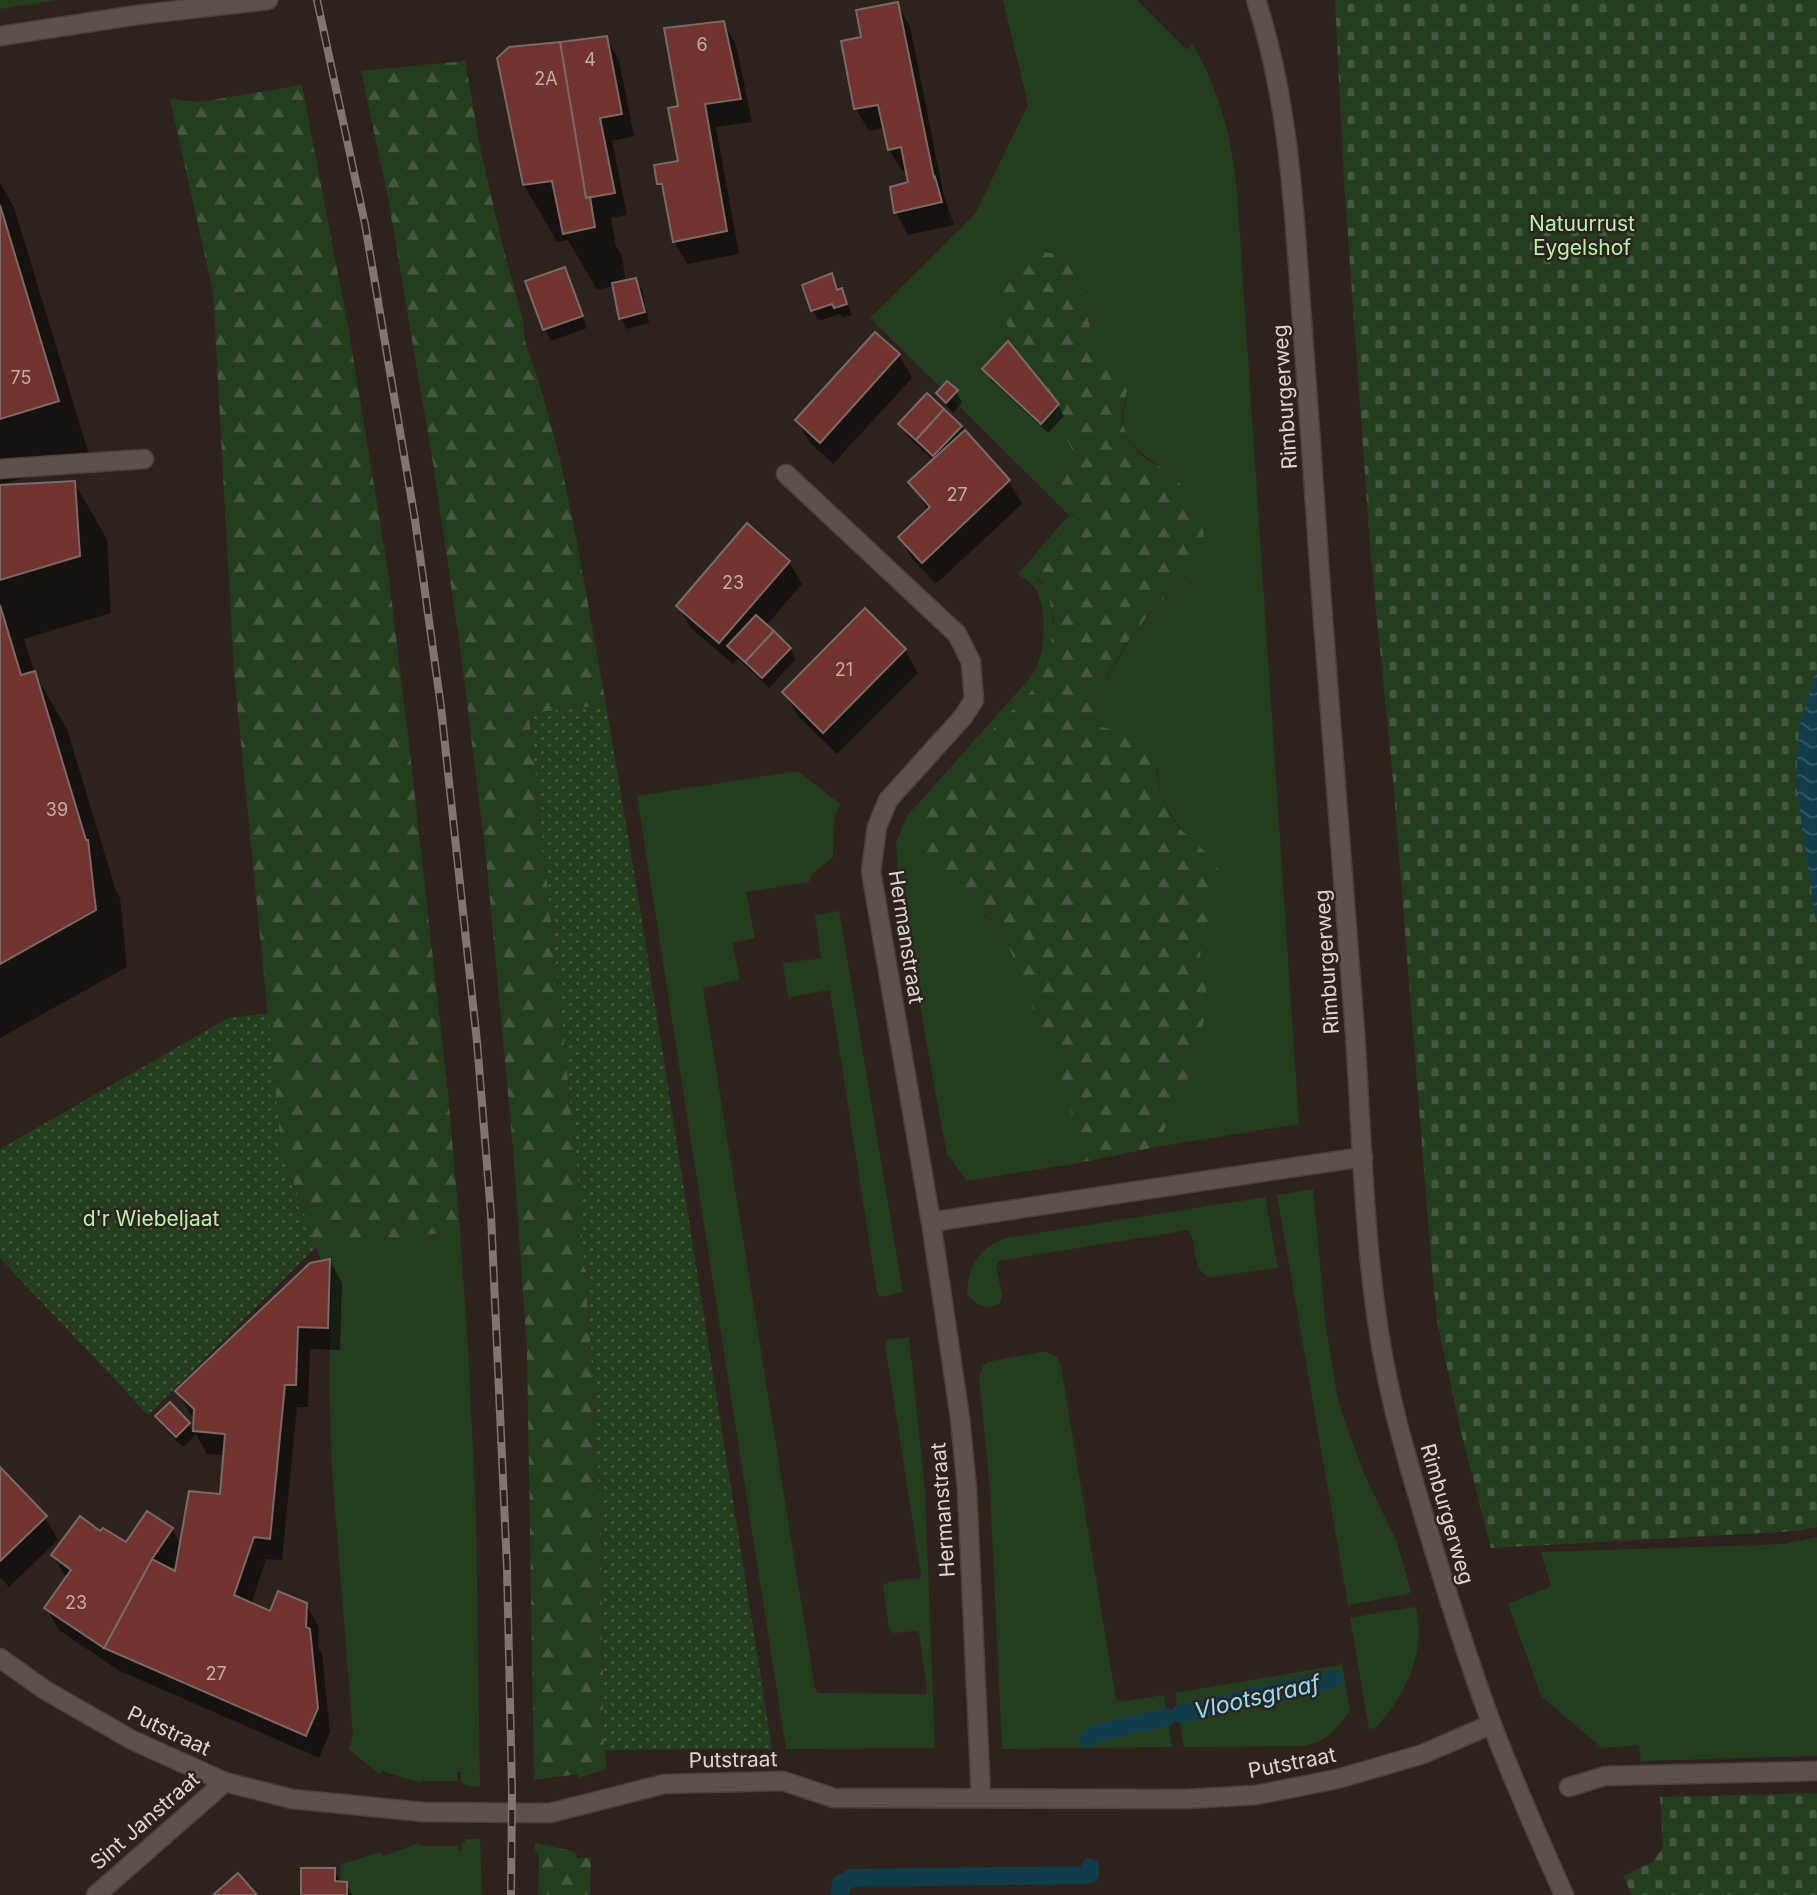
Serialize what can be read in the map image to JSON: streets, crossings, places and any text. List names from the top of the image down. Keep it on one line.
{"streets":{"street":["Rimburgerweg","Hermanstraat","Putstraat","Sint Janstraat"]},"crossings":[["Rimburgerweg","Putstraat"],["Hermanstraat","Putstraat"],["Putstraat","Sint Janstraat"]],"water":["Vlootsgraaf"],"parks":["Natuurrust Eygelshof","d'r Wiebeljaat"],"house_numbers":["6","4","2A","75","27","23","21","39","23","27"]}
